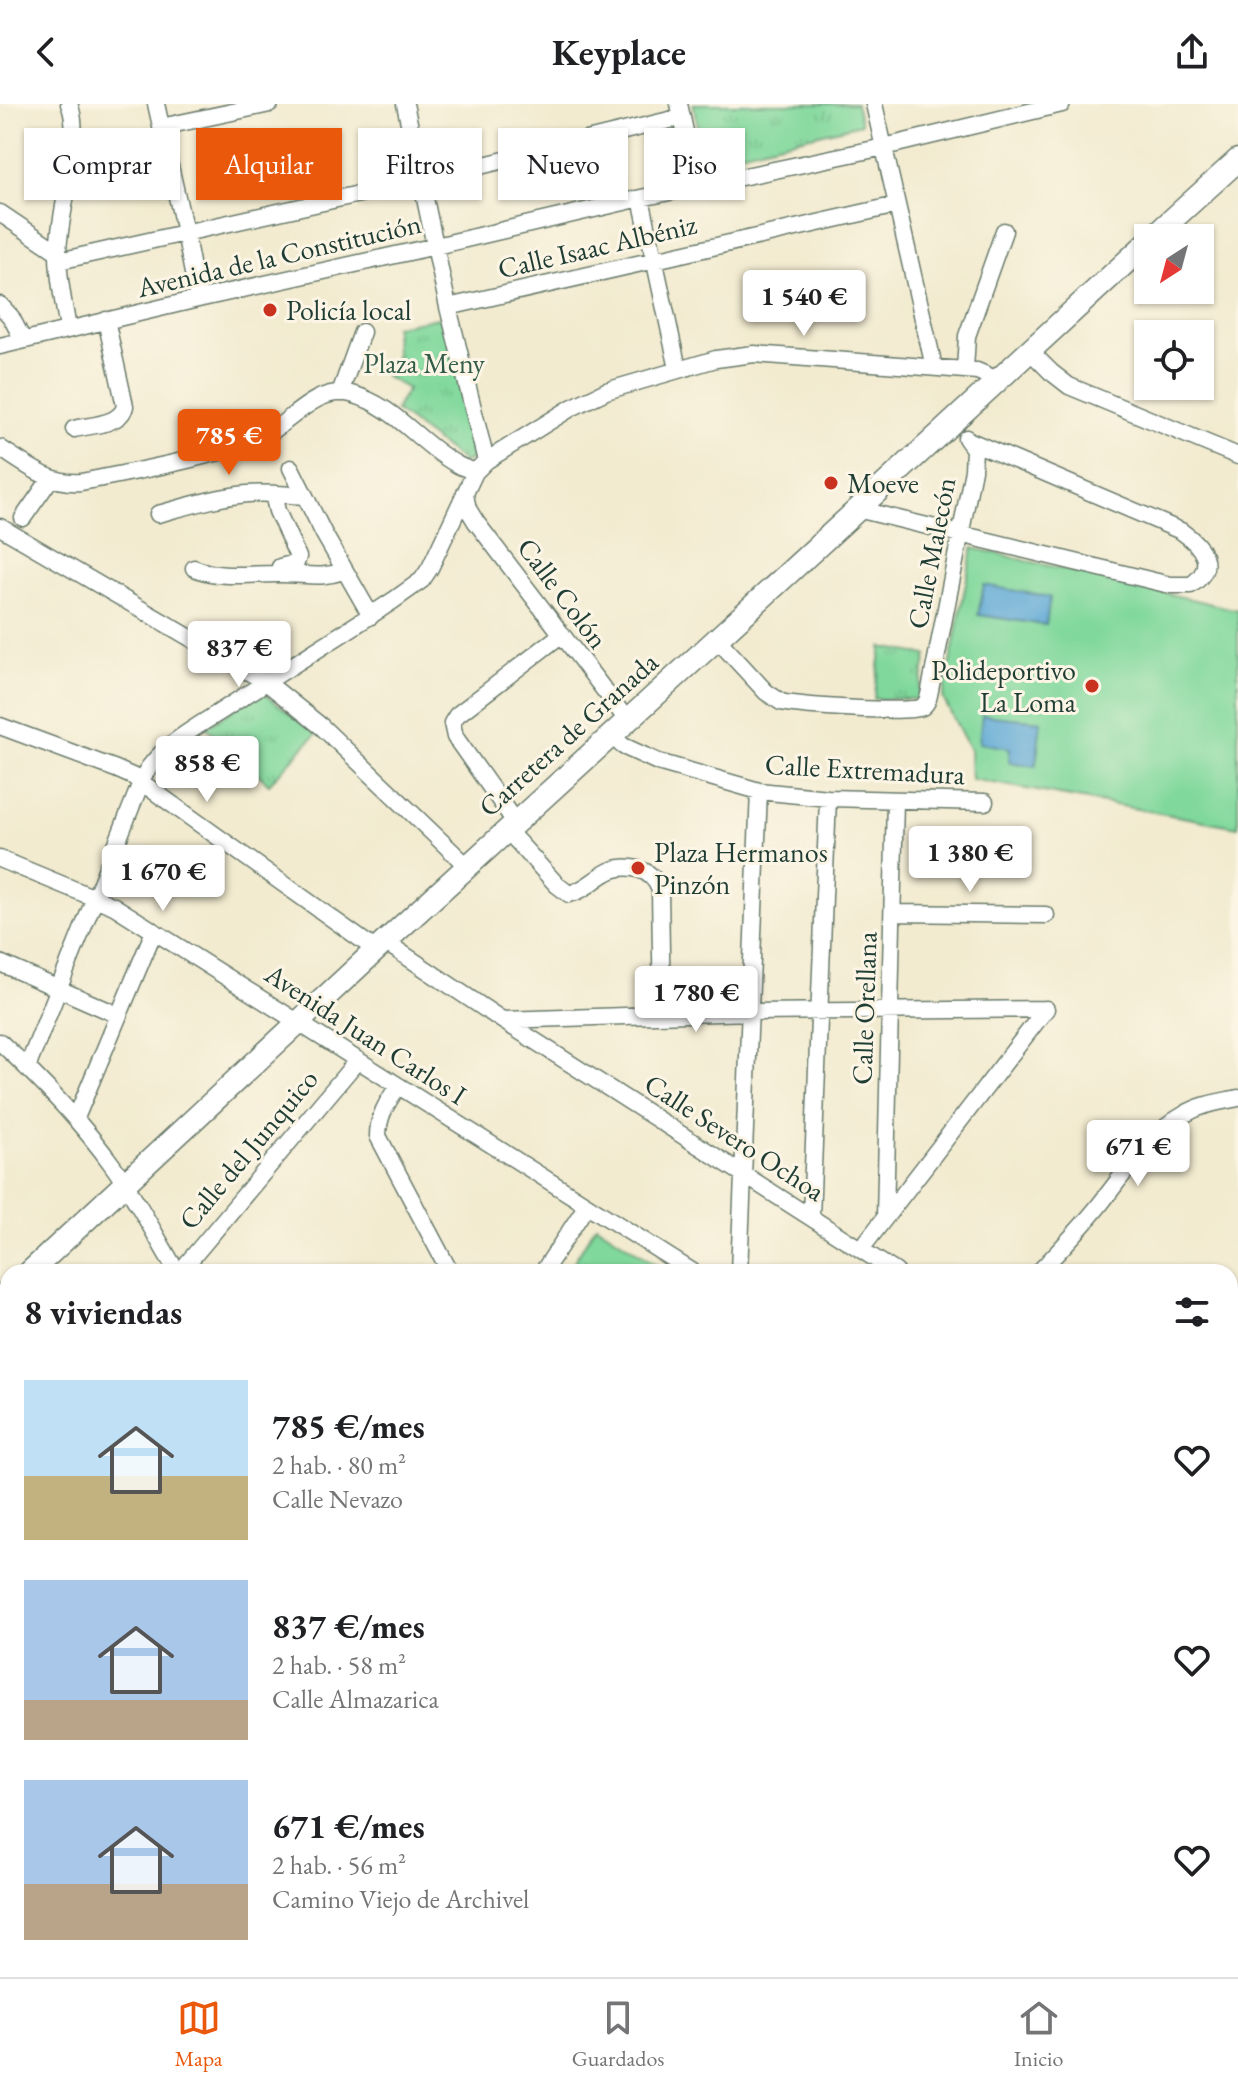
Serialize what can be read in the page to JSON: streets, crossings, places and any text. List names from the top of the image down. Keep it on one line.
{"streets":{"main road":["Carretera de Granada"],"street":["Calle Isaac Albéniz","Avenida de la Constitución","Calle Malecón","Calle Colón","Calle Extremadura","Calle Orellana","Avenida Juan Carlos I","Calle Severo Ochoa","Calle del Junquico"]},"crossings":[["Calle Malecón","Carretera de Granada"],["Calle Colón","Carretera de Granada"],["Calle Colón","Calle Extremadura"],["Carretera de Granada","Calle Extremadura"],["Carretera de Granada","Avenida Juan Carlos I"],["Carretera de Granada","Calle Severo Ochoa"],["Calle Extremadura","Calle Orellana"],["Avenida Juan Carlos I","Calle del Junquico"]],"parks":["Plaza Meny"],"places":["Policía local","Moeve","Polideportivo La Loma","Plaza Hermanos Pinzón"],"north":"bottom left","page":{"header":"Keyplace","chip":["Comprar","Alquilar","Filtros","Nuevo","Piso"],"price":["1 540 €","785 €","837 €","858 €","1 380 €","1 670 €","1 780 €","671 €"],"heading":"8 viviendas","list":[{"name":"785 €/mes","note":"2 hab. · 80 m² · Calle Nevazo"},{"name":"837 €/mes","note":"2 hab. · 58 m² · Calle Almazarica"},{"name":"671 €/mes","note":"2 hab. · 56 m² · Camino Viejo de Archivel"}],"tabs":["Mapa","Guardados","Inicio"]}}
